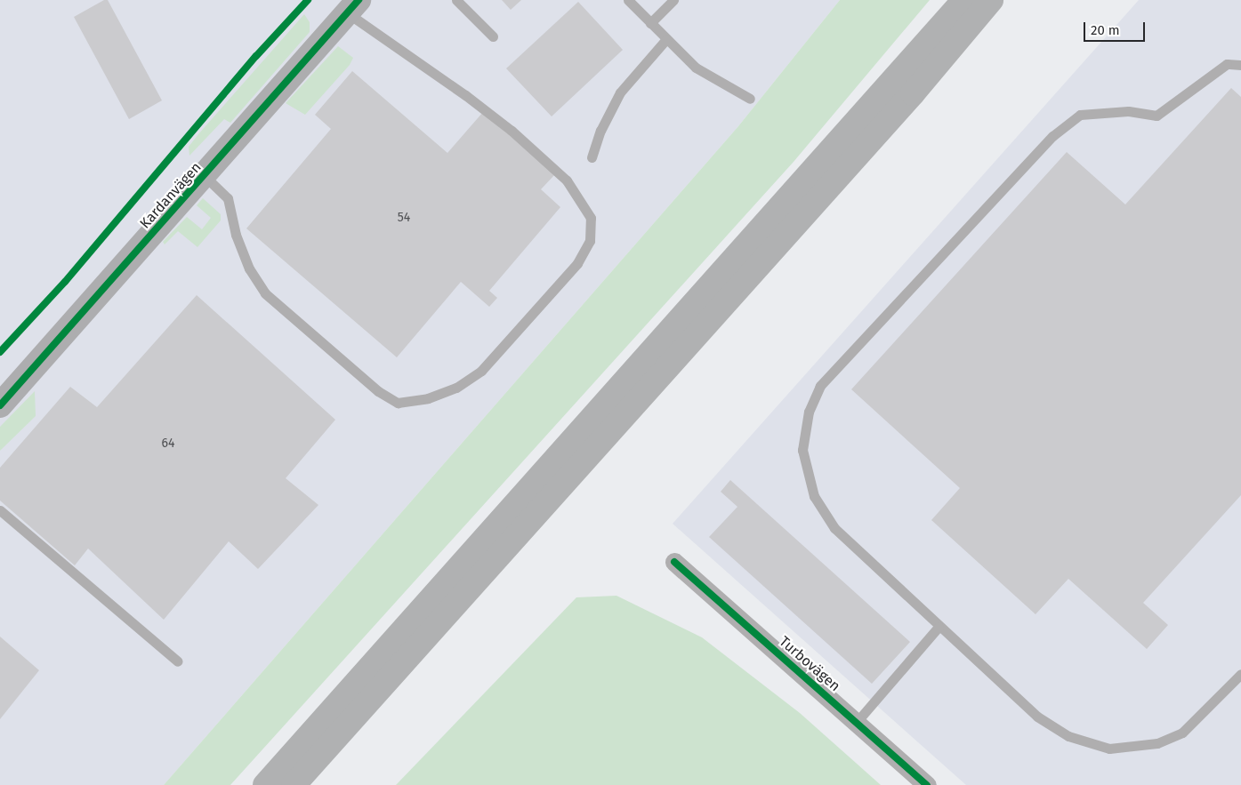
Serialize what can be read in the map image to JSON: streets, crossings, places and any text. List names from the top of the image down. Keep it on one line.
{"streets":{"street":["Kardanvägen","Turbovägen"]},"house_numbers":["54","64"],"scale_bar":"20 m"}
